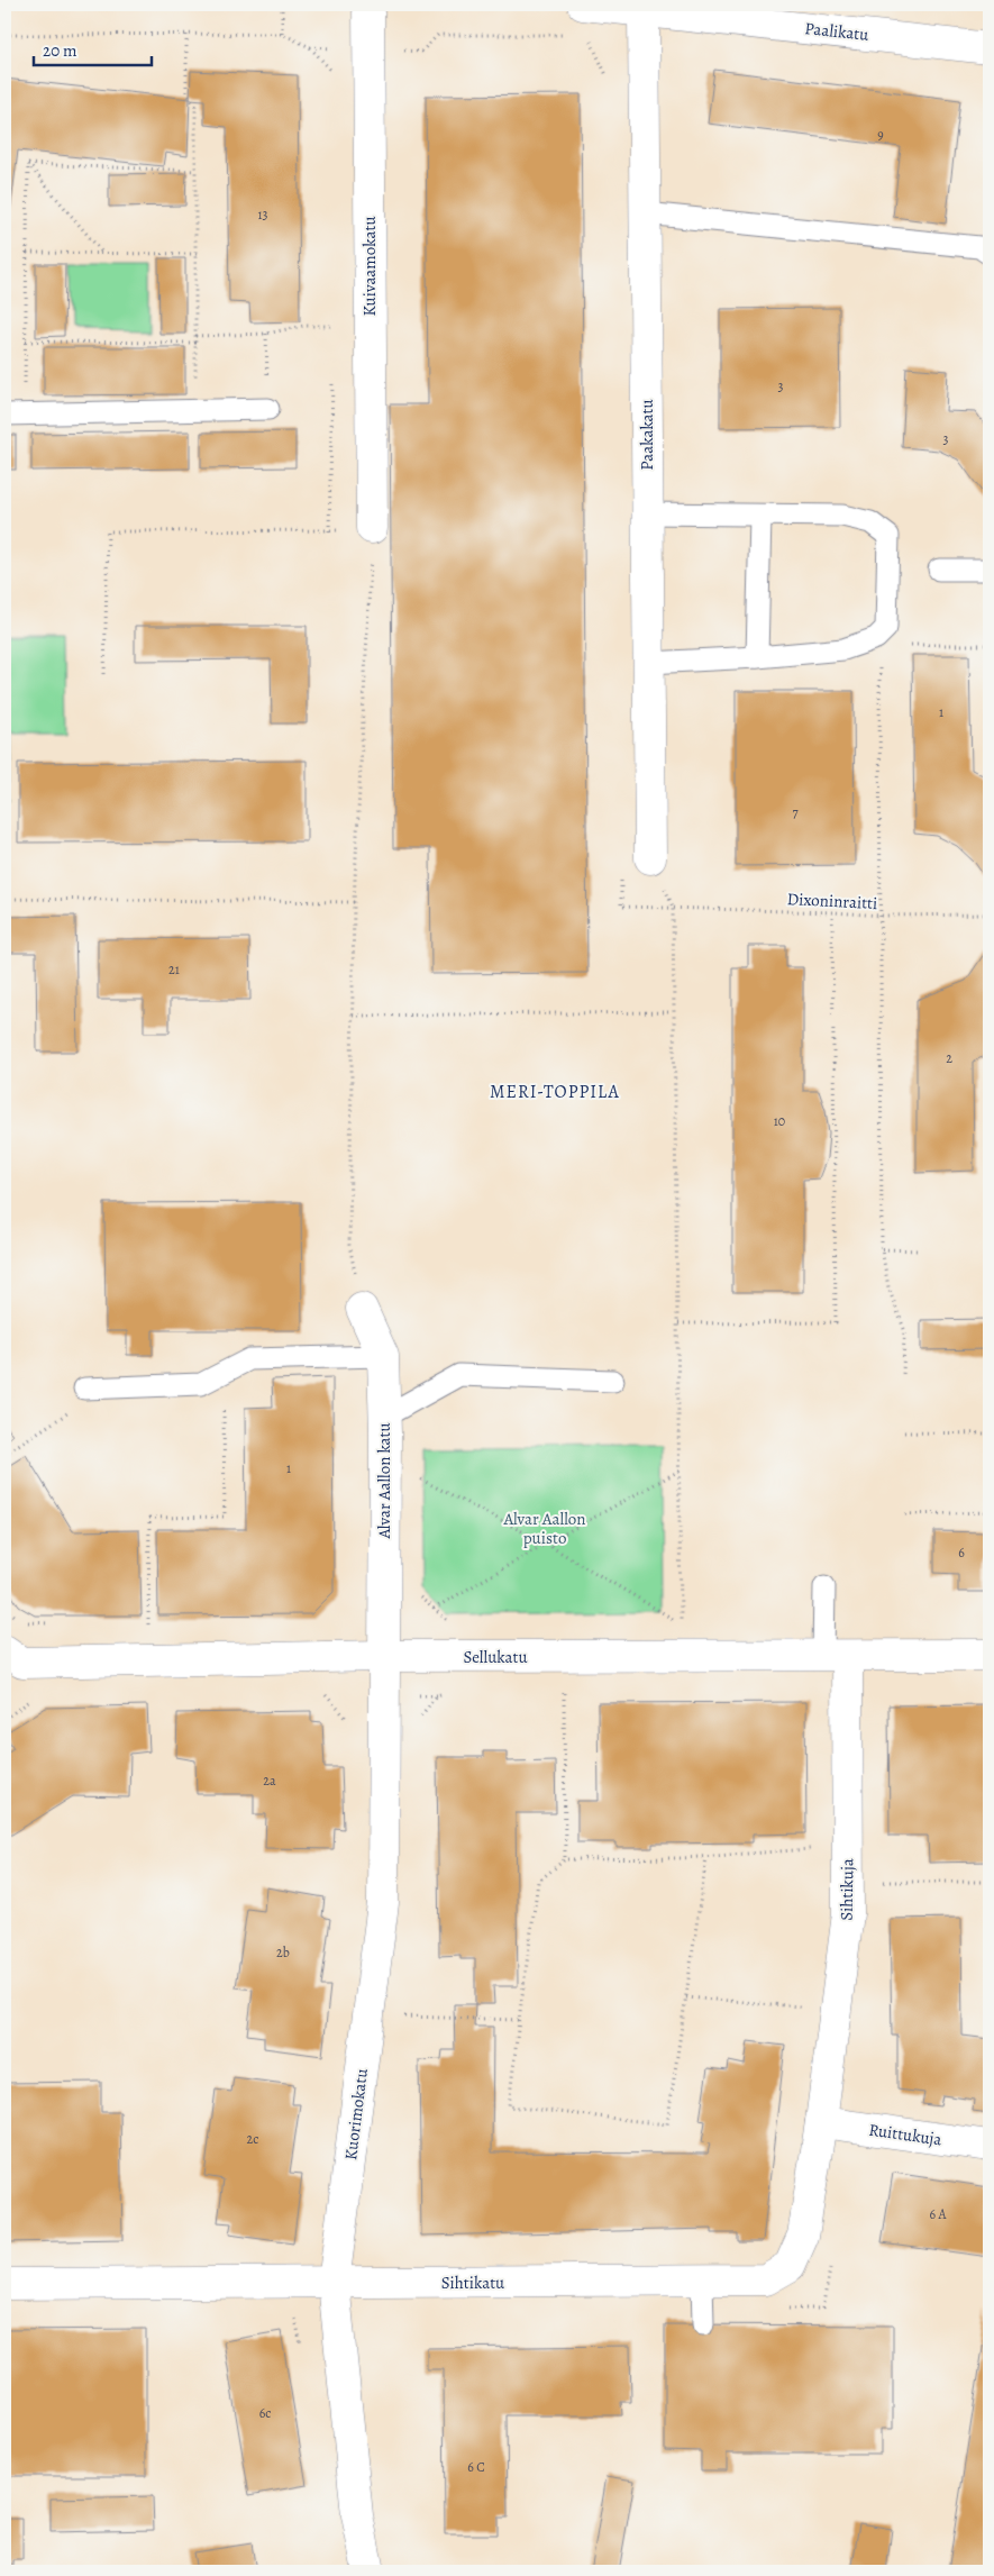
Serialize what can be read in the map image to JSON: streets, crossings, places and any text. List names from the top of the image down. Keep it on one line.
{"streets":{"street":["Paalikatu","Kuivaamokatu","Paakakatu","Alvar Aallon katu","Sellukatu","Sihtikuja","Kuorimokatu","Ruittukuja","Sihtikatu"],"path":["Dixoninraitti"]},"crossings":[["Paalikatu","Paakakatu"],["Alvar Aallon katu","Sellukatu"],["Alvar Aallon katu","Kuorimokatu"],["Sellukatu","Sihtikuja"],["Sellukatu","Kuorimokatu"],["Sihtikuja","Ruittukuja"],["Sihtikuja","Sihtikatu"],["Kuorimokatu","Sihtikatu"],["Ruittukuja","Sihtikatu"]],"districts":["MERI-TOPPILA"],"parks":["Alvar Aallon puisto"],"house_numbers":["9","13","3","3","1","7","21","2","10","1","6","2a","2b","2c","6 A","6c","6 C"],"scale_bar":"20 m"}
